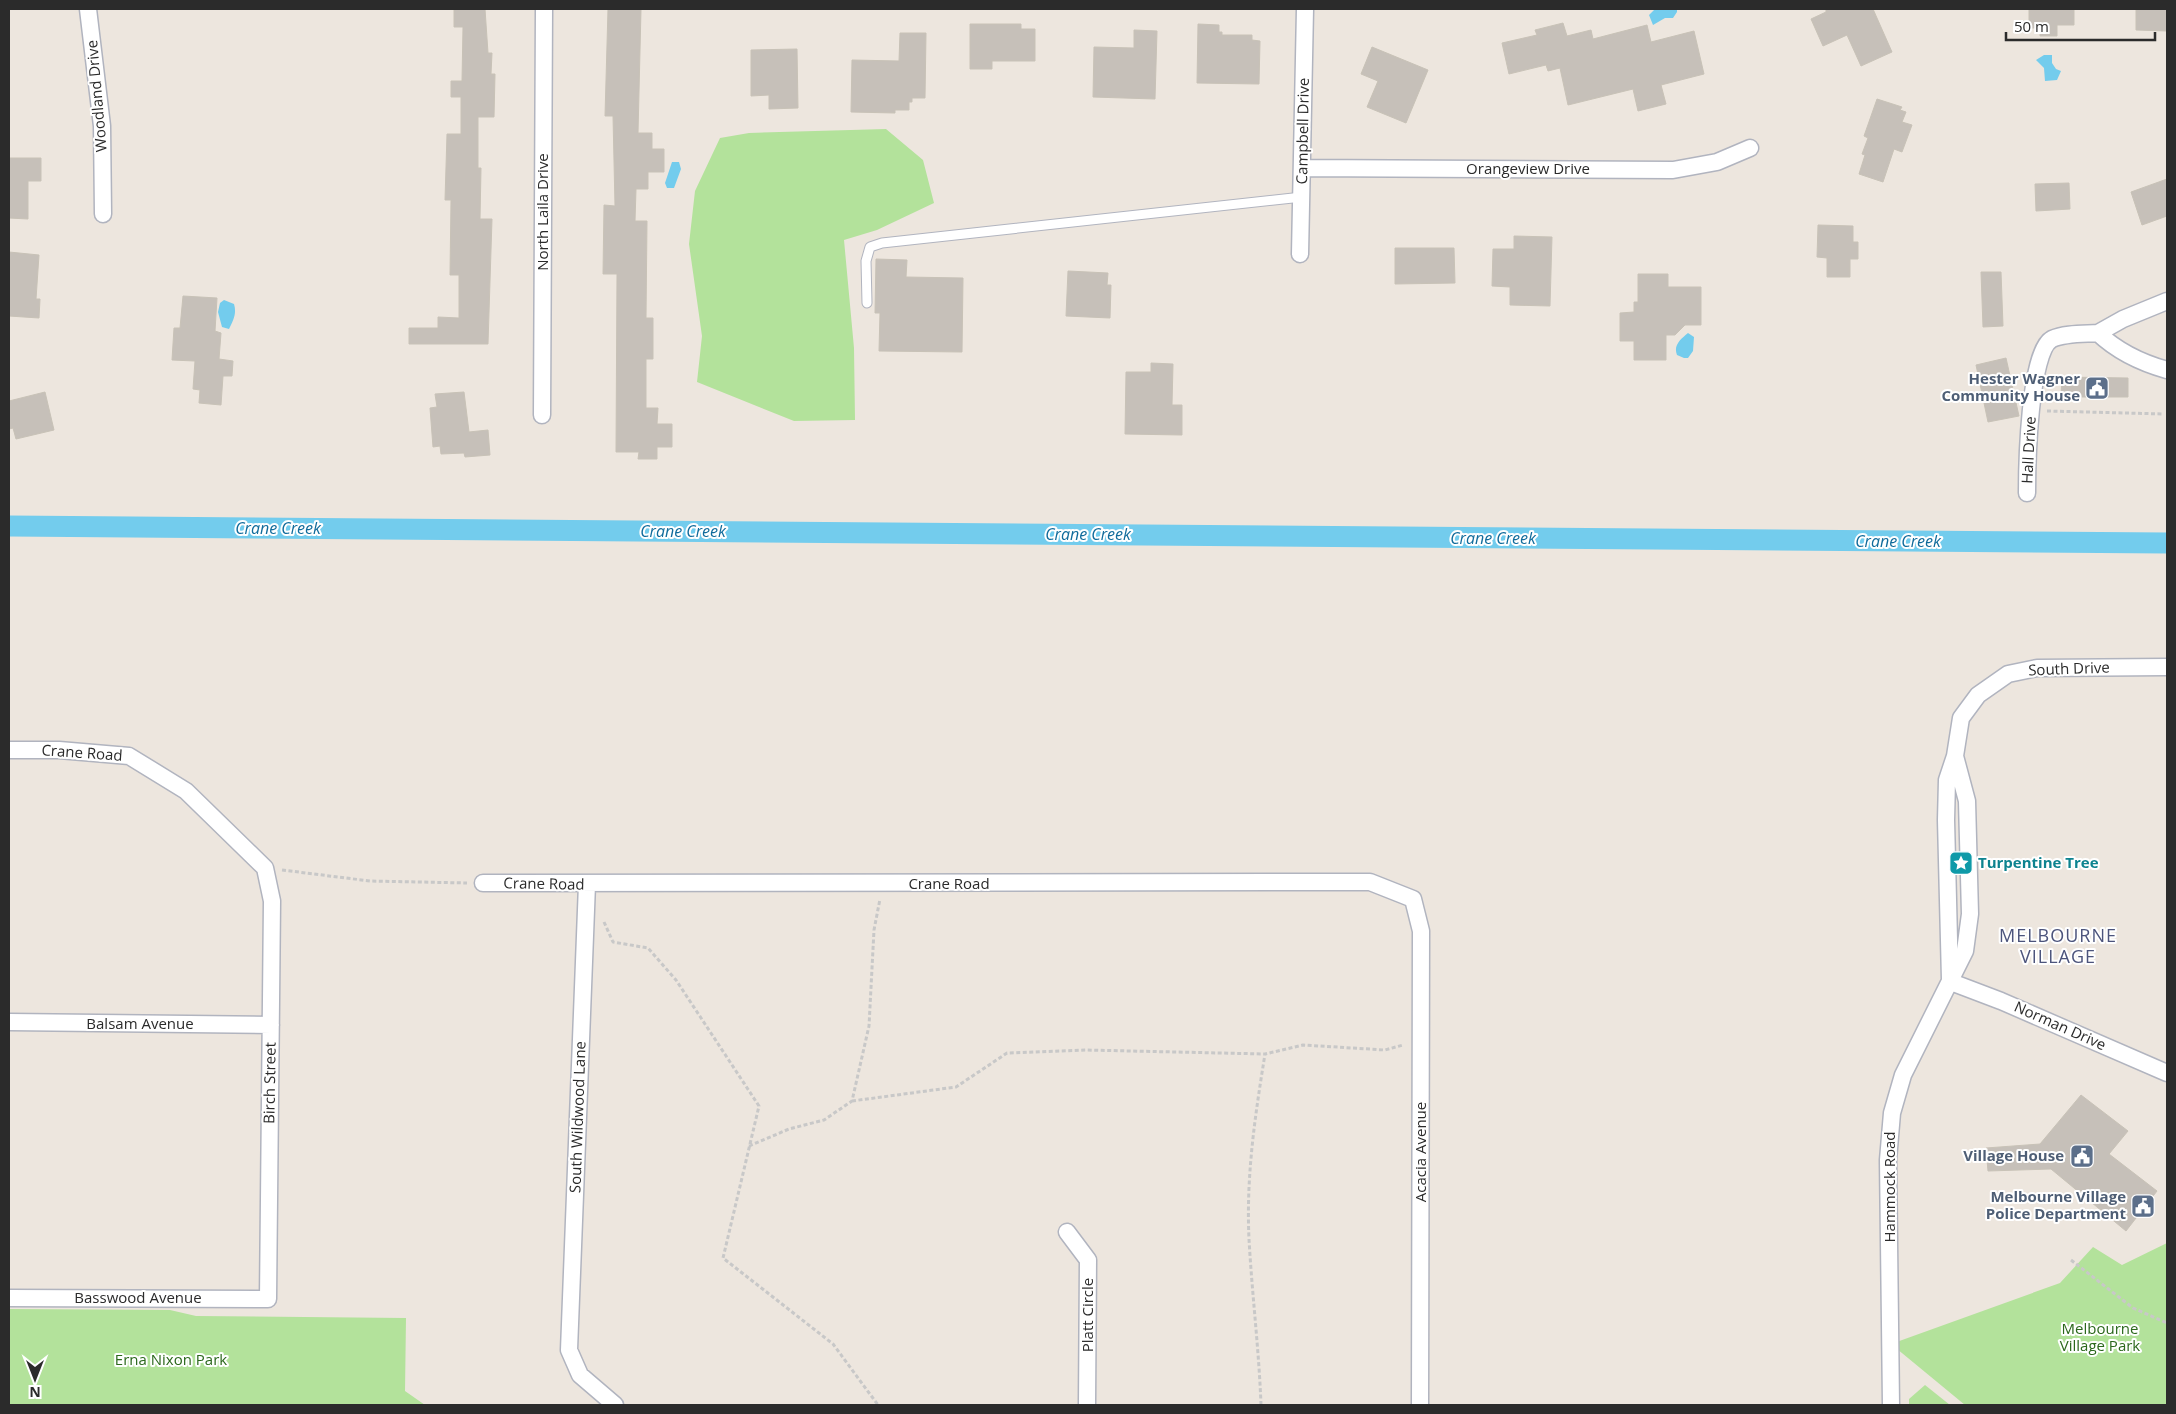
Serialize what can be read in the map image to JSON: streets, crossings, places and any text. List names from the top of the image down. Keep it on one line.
{"streets":{"street":["Woodland Drive","Campbell Drive","Orangeview Drive","North Laila Drive","Hall Drive","South Drive","Crane Road","Balsam Avenue","Norman Drive","Birch Street","South Wildwood Lane","Acacia Avenue","Hammock Road","Basswood Avenue","Platt Circle"]},"crossings":[["Campbell Drive","Orangeview Drive"],["South Drive","Hammock Road"],["Crane Road","Birch Street"],["Crane Road","South Wildwood Lane"],["Crane Road","Acacia Avenue"],["Balsam Avenue","Birch Street"],["Norman Drive","Hammock Road"],["Birch Street","Basswood Avenue"]],"districts":["MELBOURNE VILLAGE"],"water":["Crane Creek"],"parks":["Melbourne Village Park","Erna Nixon Park"],"places":{"public building":["Hester Wagner Community House","Village House","Melbourne Village Police Department"],"place":["Turpentine Tree"]},"scale_bar":"50 m","north":"bottom"}
